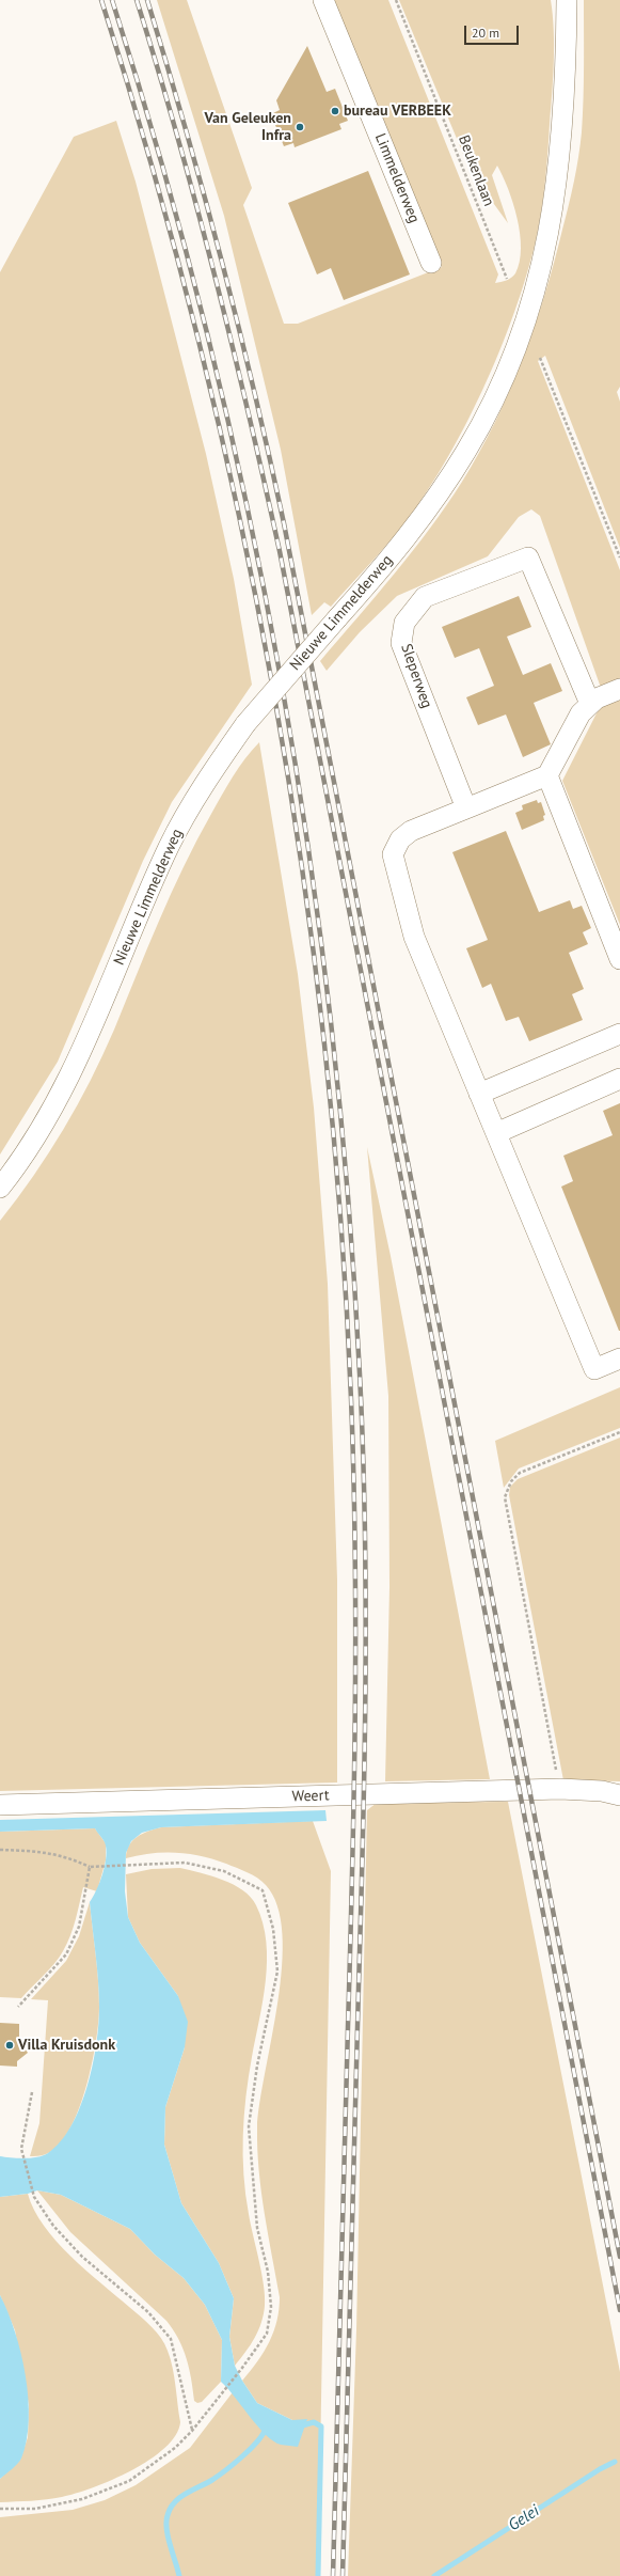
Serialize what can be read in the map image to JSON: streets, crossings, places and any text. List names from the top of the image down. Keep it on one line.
{"streets":{"street":["Limmelderweg","Nieuwe Limmelderweg","Sleperweg","Weert"],"path":["Beukenlaan"]},"water":["Gelei"],"places":["bureau VERBEEK","Van Geleuken Infra","Villa Kruisdonk"],"scale_bar":"20 m"}
